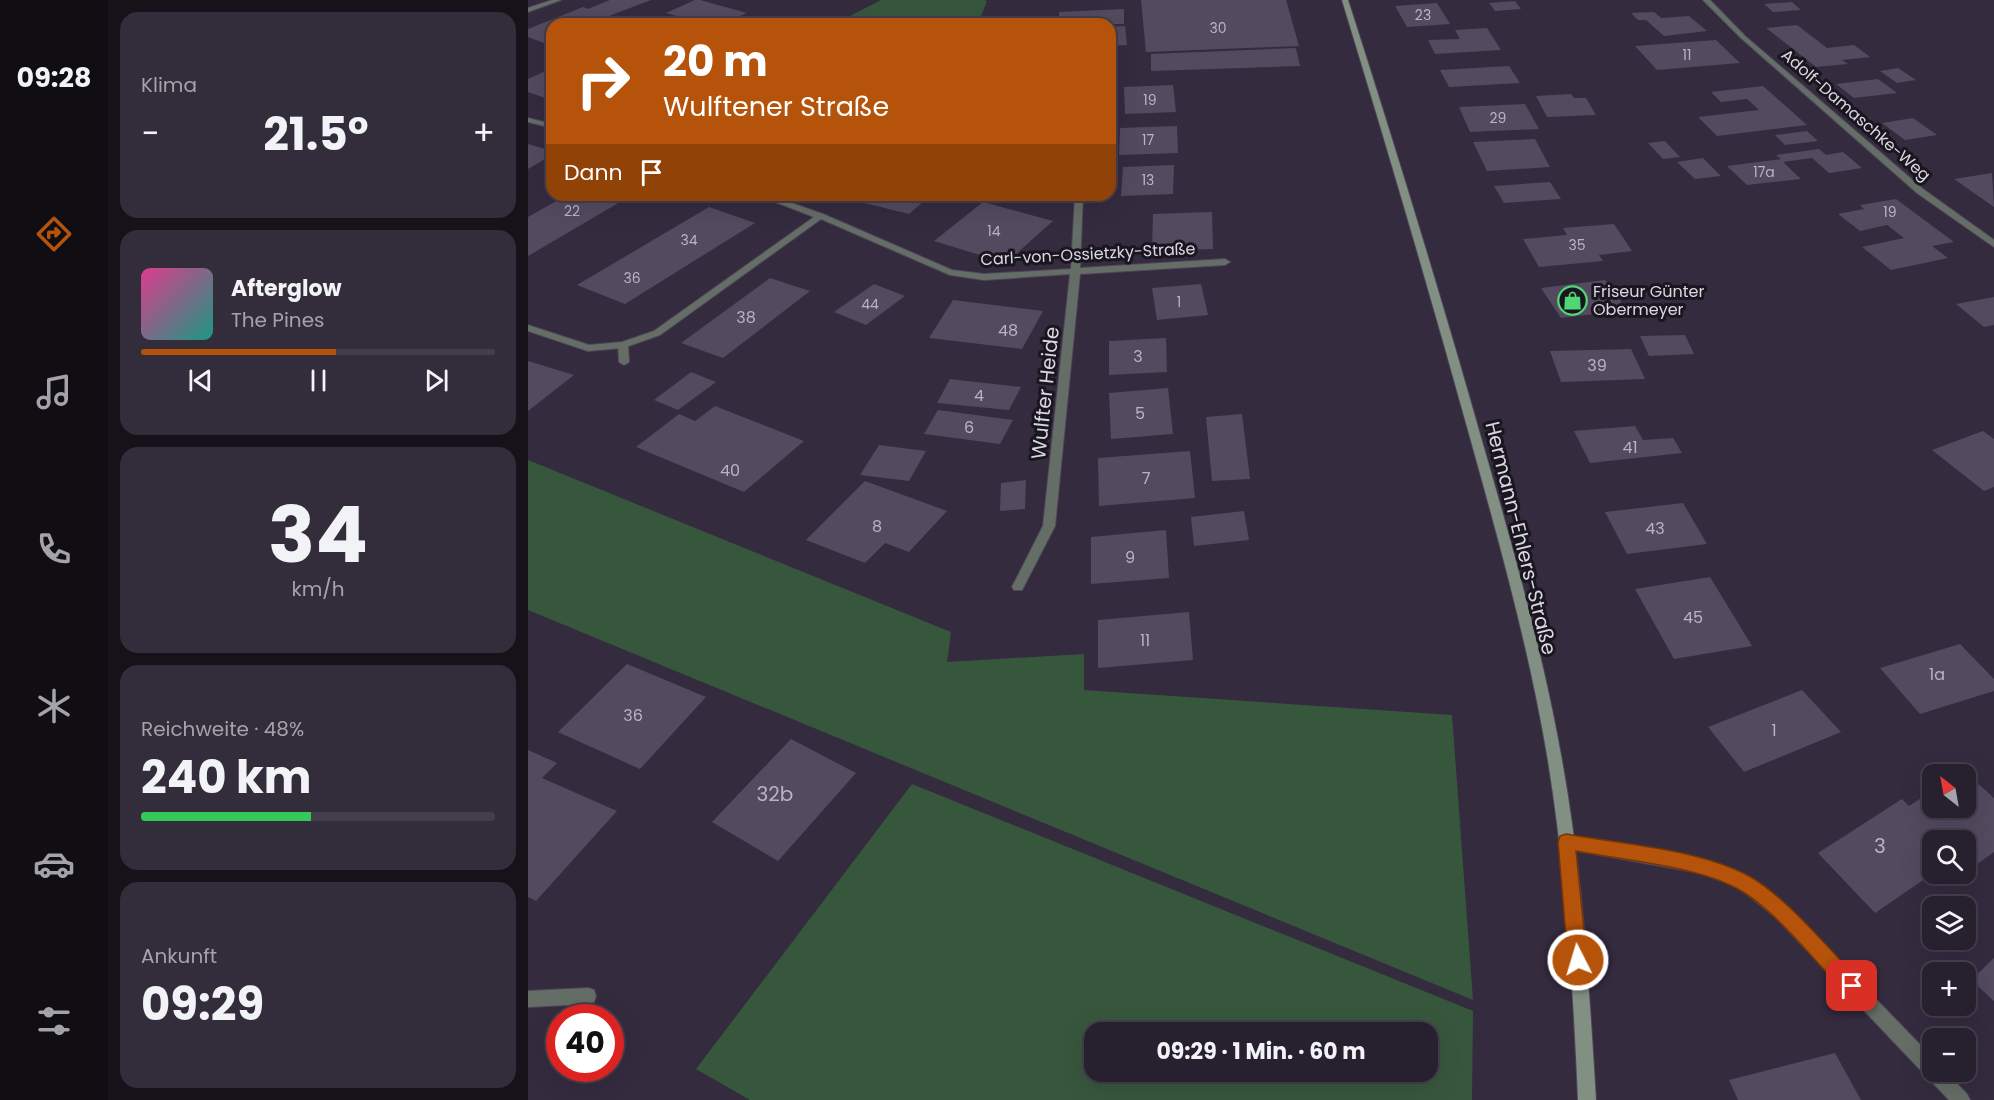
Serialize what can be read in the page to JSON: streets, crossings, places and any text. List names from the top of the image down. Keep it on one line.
{"streets":{"street":["Adolf-Damaschke-Weg","Carl-von-Ossietzky-Straße","Wulfter Heide","Hermann-Ehlers-Straße"]},"crossings":[["Carl-von-Ossietzky-Straße","Wulfter Heide"]],"places":{"shop":["Friseur Günter Obermeyer"]},"house_numbers":["23","30","11","19","29","17","17a","13","22","19","14","34","35","36","1","44","38","48","3","39","4","5","6","41","40","7","8","43","9","45","11","1a","36","1","32b","3"],"north":"top left","page":{"tabs":"09:28","tile":["Klima",["34","km/h"],["Reichweite · 48%","240 km"],["Ankunft","09:29"]],"turn":["20 m","Wulftener Straße"],"heat":["−","21.5°","+"],"then":"Dann","song":["Afterglow","The Pines"],"map_buttons":["+","−"],"limit":"40","trip":"09:29 · 1 Min. · 60 m"}}
